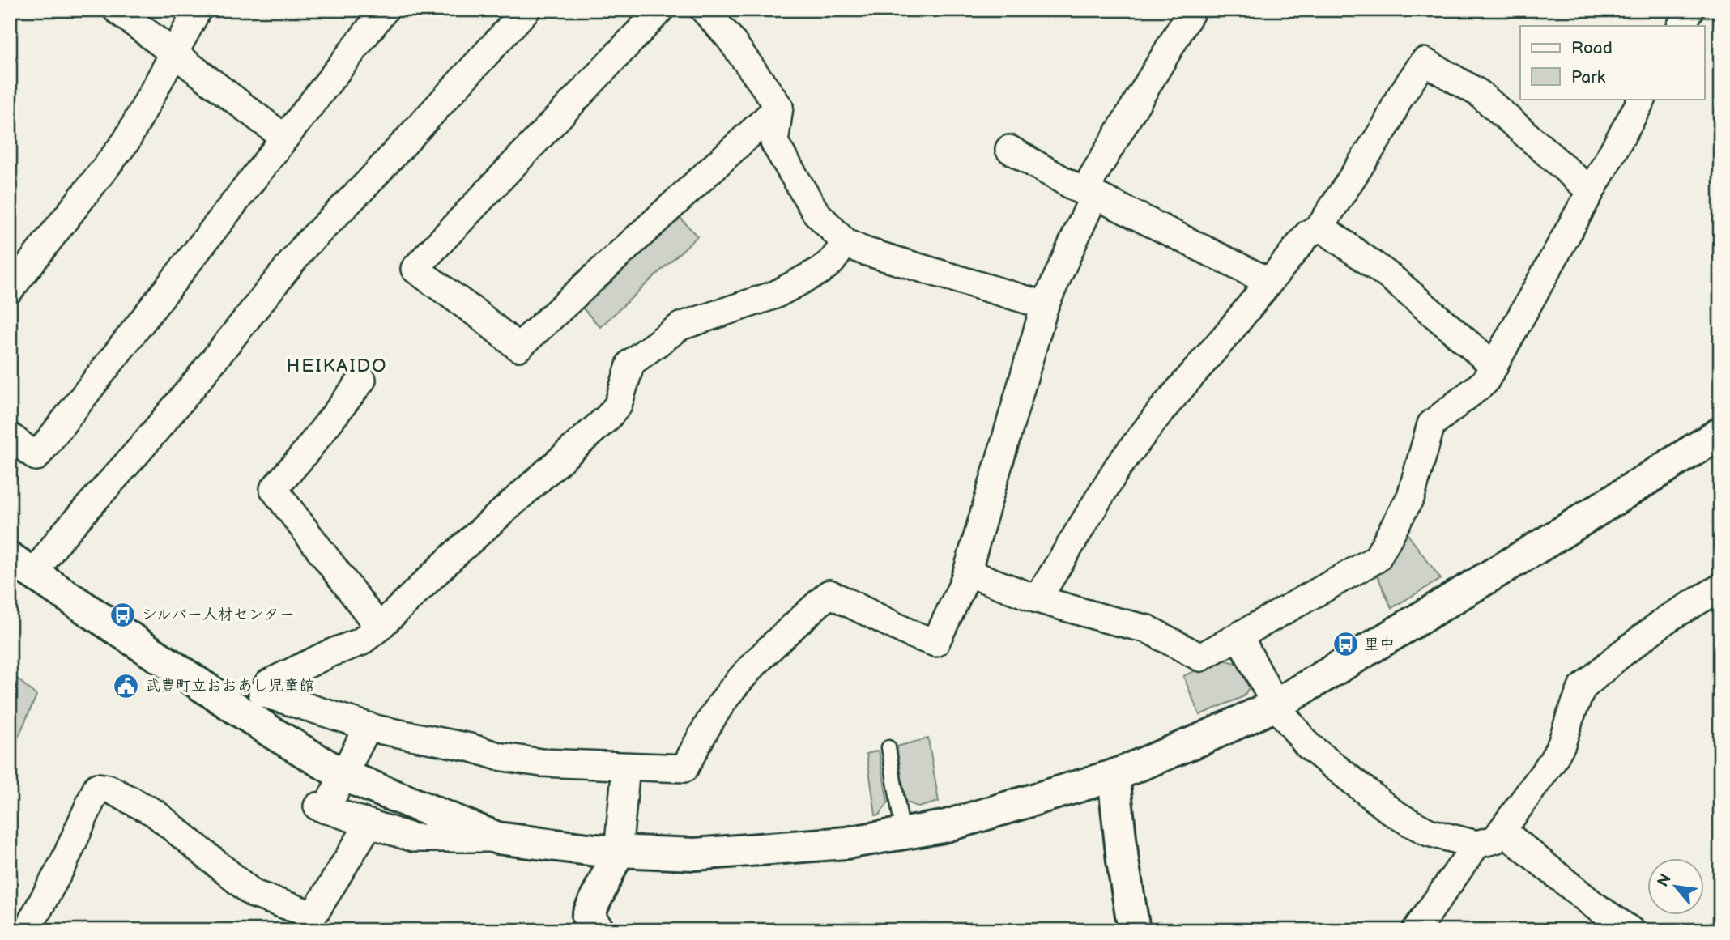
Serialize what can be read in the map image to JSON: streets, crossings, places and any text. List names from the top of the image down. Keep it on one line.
{"districts":["HEIKAIDO"],"places":{"bus stop":["シルバー人材センター","里中"],"public building":["武豊町立おおあし児童館"]},"legend":["Road","Park"],"north":"top left"}
